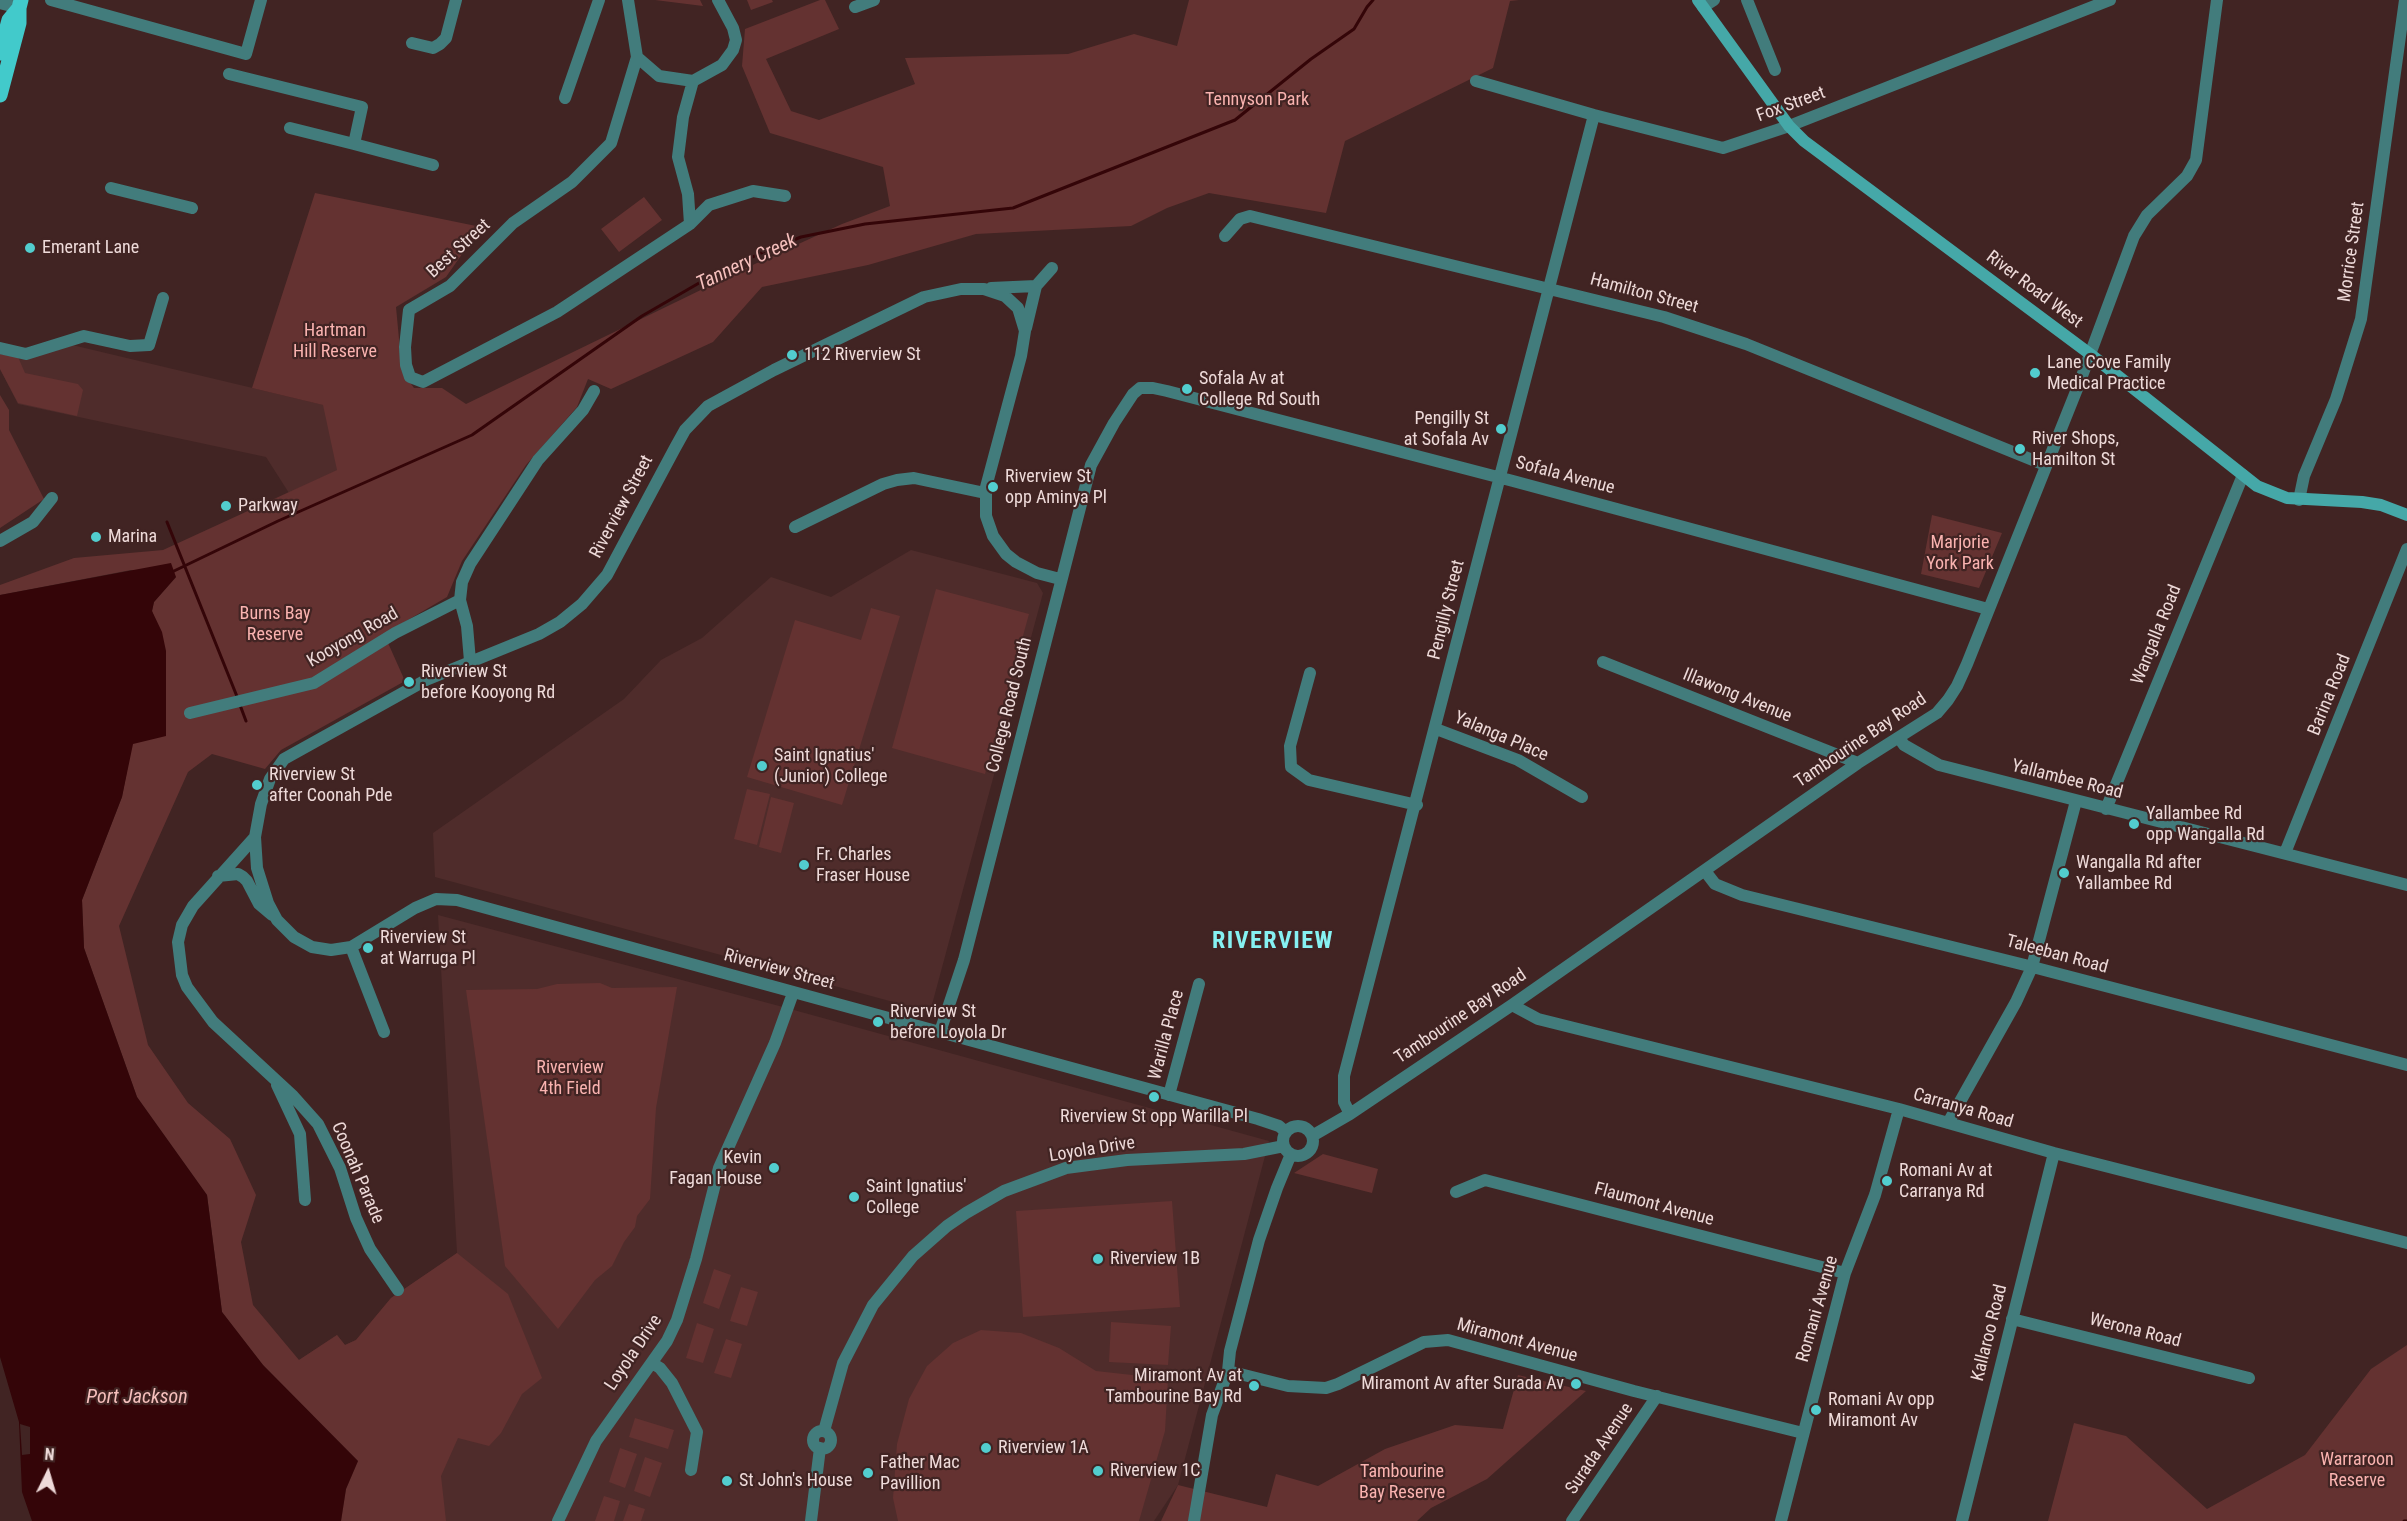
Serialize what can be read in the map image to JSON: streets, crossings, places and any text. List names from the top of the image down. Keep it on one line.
{"streets":{"main road":["River Road West"],"street":["Fox Street","Best Street","Morrice Street","Hamilton Street","Sofala Avenue","Riverview Street","Pengilly Street","Wangalla Road","Kooyong Road","Barina Road","Illawong Avenue","College Road South","Yalanga Place","Tambourine Bay Road","Yallambee Road","Taleeban Road","Warilla Place","Carranya Road","Loyola Drive","Coonah Parade","Flaumont Avenue","Romani Avenue","Werona Road","Kallaroo Road","Miramont Avenue","Surada Avenue"]},"crossings":[["Fox Street","River Road West"],["Fox Street","Pengilly Street"],["Morrice Street","River Road West"],["River Road West","Wangalla Road"],["River Road West","Tambourine Bay Road"],["Hamilton Street","Pengilly Street"],["Hamilton Street","Tambourine Bay Road"],["Sofala Avenue","Pengilly Street"],["Sofala Avenue","College Road South"],["Sofala Avenue","Tambourine Bay Road"],["Riverview Street","College Road South"],["Riverview Street","Tambourine Bay Road"],["Riverview Street","Warilla Place"],["Riverview Street","Loyola Drive"],["Riverview Street","Coonah Parade"],["Pengilly Street","Yalanga Place"],["Pengilly Street","Tambourine Bay Road"],["Wangalla Road","Yallambee Road"],["Barina Road","Yallambee Road"],["Illawong Avenue","Tambourine Bay Road"],["Tambourine Bay Road","Yallambee Road"],["Tambourine Bay Road","Taleeban Road"],["Tambourine Bay Road","Carranya Road"],["Tambourine Bay Road","Loyola Drive"],["Carranya Road","Romani Avenue"],["Carranya Road","Kallaroo Road"],["Flaumont Avenue","Romani Avenue"],["Romani Avenue","Miramont Avenue"],["Werona Road","Kallaroo Road"],["Miramont Avenue","Surada Avenue"]],"districts":["RIVERVIEW"],"water":["Tannery Creek","Port Jackson"],"parks":["Tennyson Park","Hartman Hill Reserve","Marjorie York Park","Burns Bay Reserve","Riverview 4th Field","Warraroon Reserve","Tambourine Bay Reserve"],"places":["Emerant Lane","112 Riverview St","Lane Cove Family Medical Practice","Sofala Av at College Rd South","Pengilly St at Sofala Av","River Shops, Hamilton St","Riverview St opp Aminya Pl","Parkway","Marina","Riverview St before Kooyong Rd","Saint Ignatius' (Junior) College","Riverview St after Coonah Pde","Yallambee Rd opp Wangalla Rd","Fr. Charles Fraser House","Wangalla Rd after Yallambee Rd","Riverview St at Warruga Pl","Riverview St before Loyola Dr","Riverview St opp Warilla Pl","Kevin Fagan House","Romani Av at Carranya Rd","Saint Ignatius' College","Riverview 1B","Miramont Av after Surada Av","Miramont Av at Tambourine Bay Rd","Romani Av opp Miramont Av","Riverview 1A","Riverview 1C","Father Mac Pavillion","St John's House"],"north":"top"}
